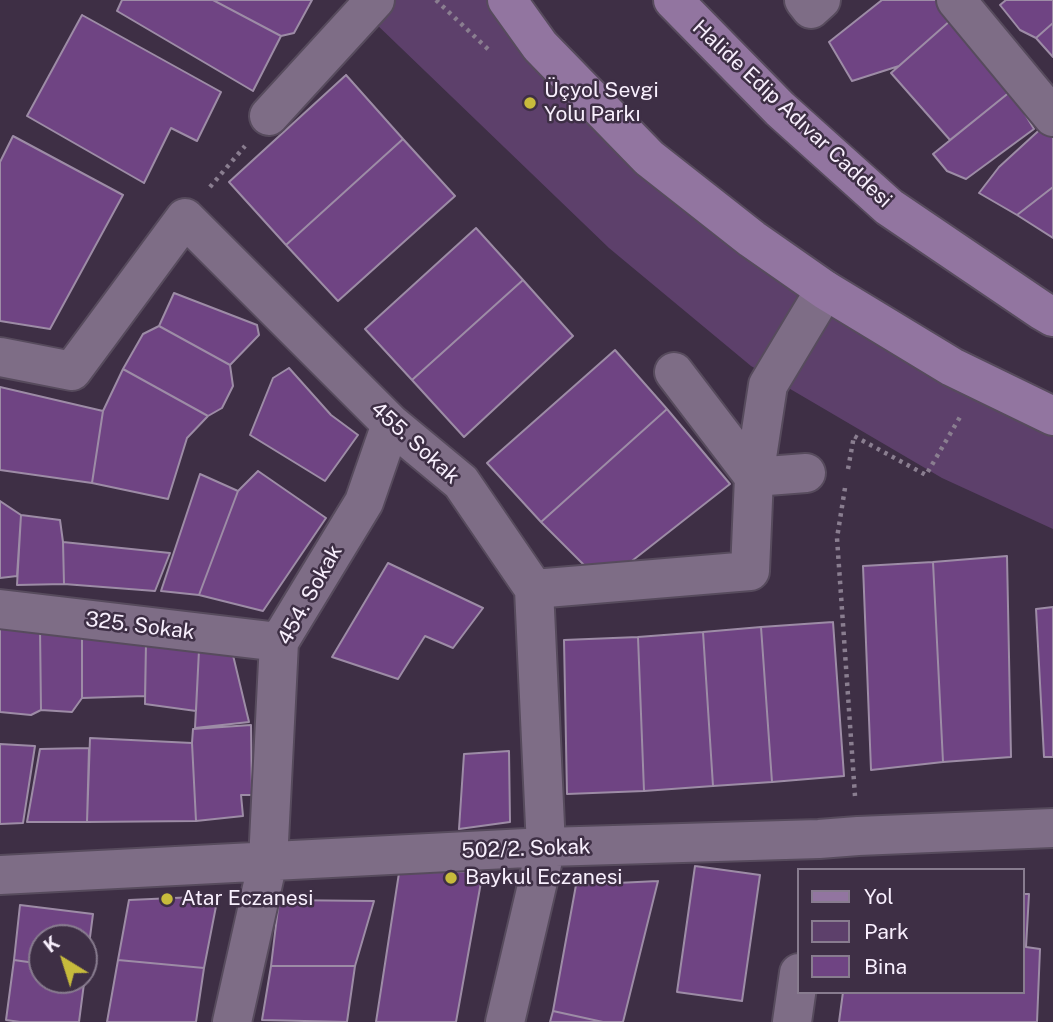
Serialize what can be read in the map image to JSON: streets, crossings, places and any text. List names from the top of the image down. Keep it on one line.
{"streets":{"main road":["Halide Edip Adıvar Caddesi"],"street":["455. Sokak","454. Sokak","325. Sokak","502/2. Sokak"]},"crossings":[["455. Sokak","454. Sokak"],["454. Sokak","325. Sokak"],["454. Sokak","502/2. Sokak"]],"places":["Üçyol Sevgi Yolu Parkı","Baykul Eczanesi","Atar Eczanesi"],"legend":["Yol","Park","Bina"],"north":"top left"}
